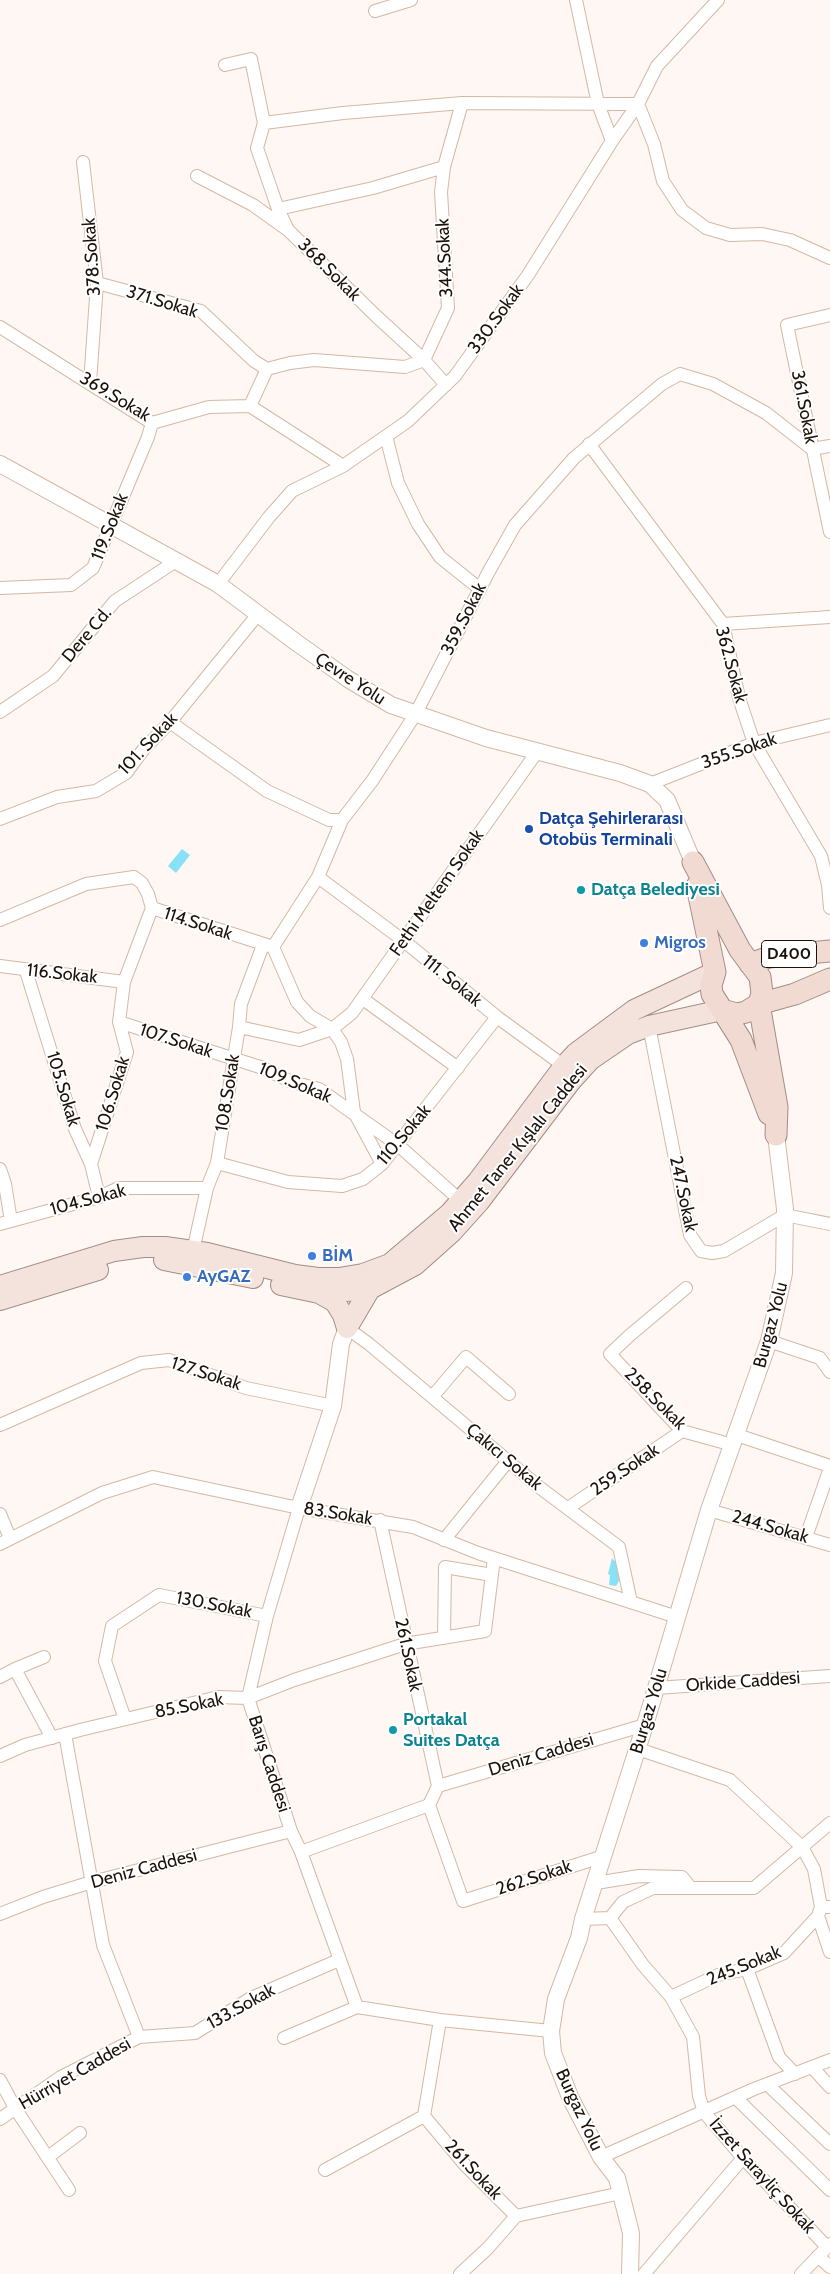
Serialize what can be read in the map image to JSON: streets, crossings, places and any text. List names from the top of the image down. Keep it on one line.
{"streets":{"highway":["D400"],"main road":["Ahmet Taner Kışlalı Caddesi"],"street":["378.Sokak","344.Sokak","368.Sokak","371.Sokak","330.Sokak","369.Sokak","361.Sokak","119.Sokak","359.Sokak","Dere Cd.","362.Sokak","Çevre Yolu","101. Sokak","355.Sokak","Fethi Meltem Sokak","114.Sokak","116.Sokak","111. Sokak","107.Sokak","109.Sokak","105.Sokak","108.Sokak","106.Sokak","110.Sokak","247.Sokak","104.Sokak","Burgaz Yolu","127.Sokak","258.Sokak","Çakıcı Sokak","259.Sokak","83.Sokak","244.Sokak","130.Sokak","261.Sokak","Orkide Caddesi","85.Sokak","Deniz Caddesi","Barış Caddesi","262.Sokak","245.Sokak","133.Sokak","Hürriyet Caddesi","İzzet Sarayliç Sokak"]},"crossings":[["378.Sokak","371.Sokak"],["378.Sokak","369.Sokak"],["344.Sokak","368.Sokak"],["368.Sokak","330.Sokak"],["330.Sokak","Çevre Yolu"],["369.Sokak","119.Sokak"],["361.Sokak","359.Sokak"],["119.Sokak","Çevre Yolu"],["359.Sokak","362.Sokak"],["359.Sokak","Çevre Yolu"],["359.Sokak","114.Sokak"],["359.Sokak","111. Sokak"],["359.Sokak","108.Sokak"],["Dere Cd.","Çevre Yolu"],["362.Sokak","355.Sokak"],["Çevre Yolu","101. Sokak"],["Çevre Yolu","355.Sokak"],["Çevre Yolu","Fethi Meltem Sokak"],["Fethi Meltem Sokak","111. Sokak"],["Fethi Meltem Sokak","109.Sokak"],["114.Sokak","108.Sokak"],["114.Sokak","106.Sokak"],["D400","Ahmet Taner Kışlalı Caddesi"],["116.Sokak","105.Sokak"],["116.Sokak","106.Sokak"],["111. Sokak","110.Sokak"],["111. Sokak","Ahmet Taner Kışlalı Caddesi"],["107.Sokak","109.Sokak"],["107.Sokak","108.Sokak"],["107.Sokak","106.Sokak"],["109.Sokak","108.Sokak"],["109.Sokak","110.Sokak"],["109.Sokak","Ahmet Taner Kışlalı Caddesi"],["105.Sokak","106.Sokak"],["105.Sokak","104.Sokak"],["108.Sokak","110.Sokak"],["108.Sokak","Ahmet Taner Kışlalı Caddesi"],["108.Sokak","104.Sokak"],["Ahmet Taner Kışlalı Caddesi","247.Sokak"],["247.Sokak","Burgaz Yolu"],["Burgaz Yolu","258.Sokak"],["Burgaz Yolu","83.Sokak"],["Burgaz Yolu","244.Sokak"],["Burgaz Yolu","261.Sokak"],["Burgaz Yolu","Orkide Caddesi"],["Burgaz Yolu","Deniz Caddesi"],["Burgaz Yolu","262.Sokak"],["127.Sokak","Barış Caddesi"],["258.Sokak","259.Sokak"],["Çakıcı Sokak","259.Sokak"],["Çakıcı Sokak","83.Sokak"],["Çakıcı Sokak","Barış Caddesi"],["83.Sokak","261.Sokak"],["83.Sokak","Barış Caddesi"],["130.Sokak","85.Sokak"],["130.Sokak","Barış Caddesi"],["261.Sokak","85.Sokak"],["261.Sokak","Deniz Caddesi"],["85.Sokak","Barış Caddesi"],["85.Sokak","Hürriyet Caddesi"],["Deniz Caddesi","Barış Caddesi"],["Deniz Caddesi","Hürriyet Caddesi"],["Barış Caddesi","133.Sokak"],["245.Sokak","İzzet Sarayliç Sokak"],["133.Sokak","Hürriyet Caddesi"]],"places":["Datça Şehirlerarası Otobüs Terminali","Datça Belediyesi","Migros","BİM","AyGAZ","Portakal Suites Datça"]}
